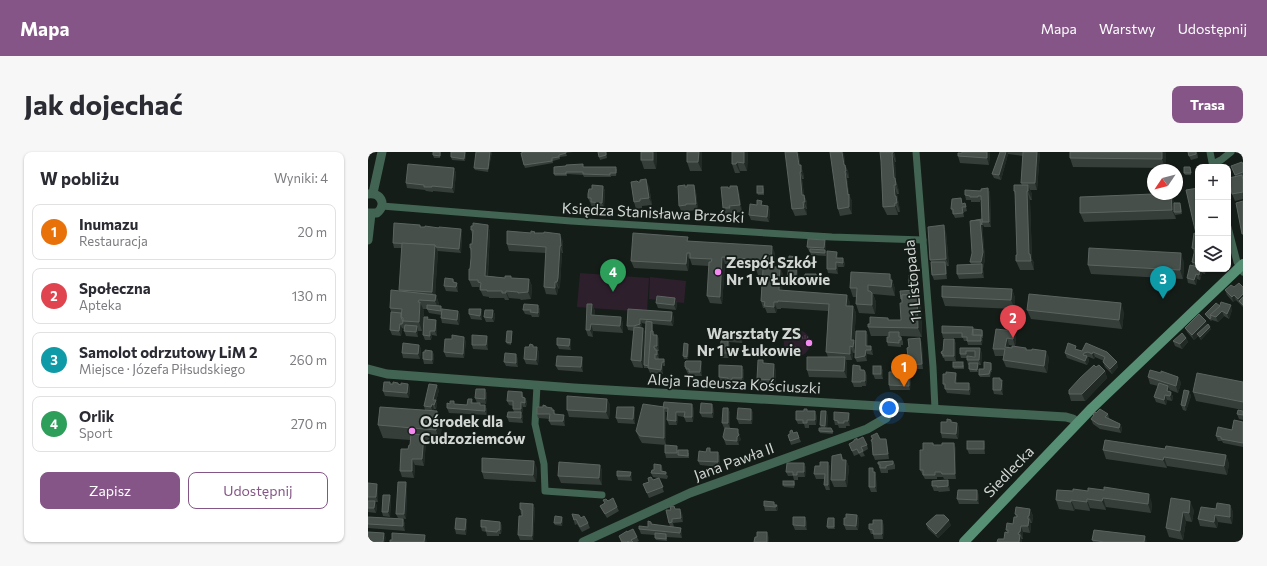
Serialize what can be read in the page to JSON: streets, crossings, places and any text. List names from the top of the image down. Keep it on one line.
{"streets":{"main road":["Siedlecka"],"street":["Księdza Stanisława Brzóski","11 Listopada","Aleja Tadeusza Kościuszki","Jana Pawła II"]},"crossings":[["Księdza Stanisława Brzóski","11 Listopada"],["11 Listopada","Aleja Tadeusza Kościuszki"],["Aleja Tadeusza Kościuszki","Jana Pawła II"],["Aleja Tadeusza Kościuszki","Siedlecka"]],"places":["Zespół Szkół Nr 1 w Łukowie","Warsztaty ZS Nr 1 w Łukowie","Ośrodek dla Cudzoziemców"],"north":"bottom left","page":{"header":"Mapa","nav":["Mapa","Warstwy","Udostępnij"],"buttons":["Trasa",["Zapisz","Udostępnij"]],"title":"Jak dojechać","heading":["W pobliżu","Wyniki: 4"],"map_buttons":["+","−"],"list":[{"mark":"1","name":"Inumazu","note":"Restauracja","value":"20 m"},{"mark":"2","name":"Społeczna","note":"Apteka","value":"130 m"},{"mark":"3","name":"Samolot odrzutowy LiM 2","note":"Miejsce · Józefa Piłsudskiego","value":"260 m"},{"mark":"4","name":"Orlik","note":"Sport","value":"270 m"}],"pins":["4","3","2","1"]}}
